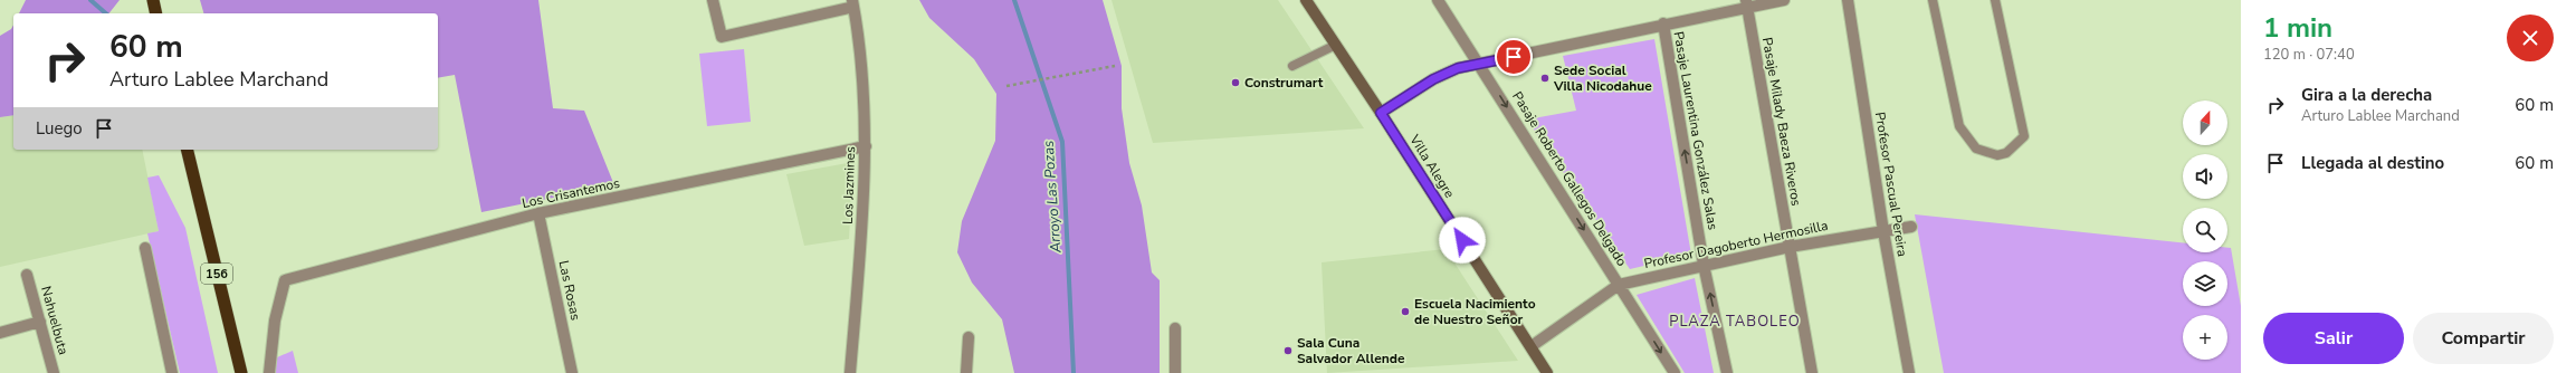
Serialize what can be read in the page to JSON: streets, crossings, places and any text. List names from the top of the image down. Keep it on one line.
{"streets":{"highway":["156"],"main road":["Villa Alegre"],"street":["Pasaje Milady Baeza Riveros","Pasaje Laurentina González Salas","Pasaje Roberto Gallegos Delgado","Profesor Pascual Pereira","Los Jazmines","Los Crisantemos","Profesor Dagoberto Hermosilla","Las Rosas","Nahuelbuta"]},"crossings":[["Pasaje Milady Baeza Riveros","Profesor Dagoberto Hermosilla"],["Pasaje Laurentina González Salas","Profesor Dagoberto Hermosilla"],["Villa Alegre","Profesor Dagoberto Hermosilla"],["Pasaje Roberto Gallegos Delgado","Profesor Dagoberto Hermosilla"],["Profesor Pascual Pereira","Profesor Dagoberto Hermosilla"],["Los Jazmines","Los Crisantemos"],["Los Crisantemos","Las Rosas"]],"one_way":["Pasaje Laurentina González Salas","Pasaje Roberto Gallegos Delgado"],"districts":["PLAZA TABOLEO"],"water":["Arroyo Las Pozas"],"places":["Sede Social Villa Nicodahue","Construmart","Escuela Nacimiento de Nuestro Señor","Sala Cuna Salvador Allende"],"north":"top","page":{"heading":["1 min","120 m · 07:40"],"turn":["60 m","Arturo Lablee Marchand"],"list":[{"name":"Gira a la derecha","note":"Arturo Lablee Marchand","value":"60 m"},{"name":"Llegada al destino","value":"60 m"}],"map_buttons":"+","then":"Luego","buttons":["Salir","Compartir"]}}
